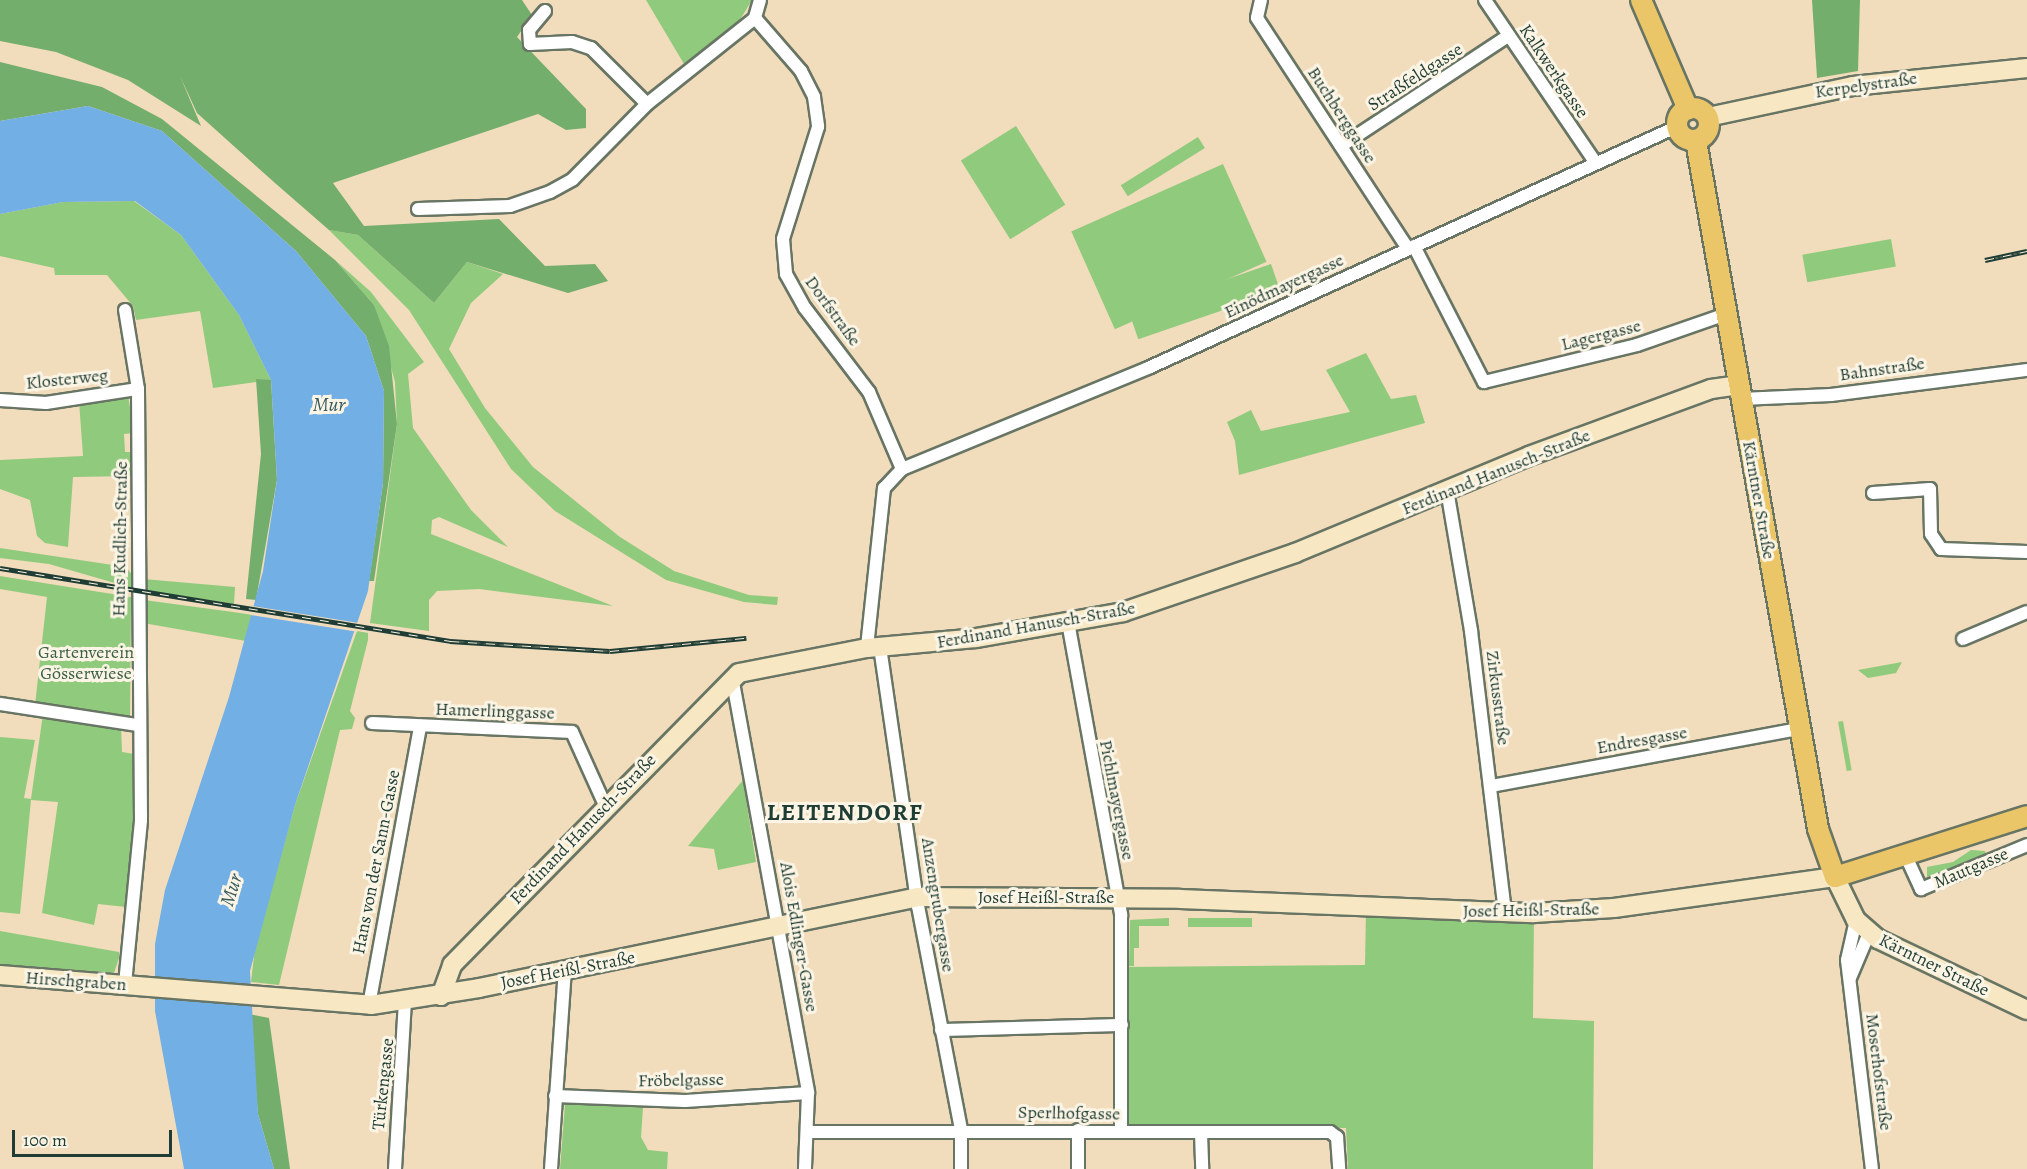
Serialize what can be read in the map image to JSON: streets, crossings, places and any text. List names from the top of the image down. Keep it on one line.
{"streets":{"main road":["Kerpelystraße","Ferdinand Hanusch-Straße","Kärntner Straße","Mautgasse","Josef Heißl-Straße","Hirschgraben"],"street":["Kalkwerkgasse","Straßfeldgasse","Buchberggasse","Einödmayergasse","Dorfstraße","Lagergasse","Bahnstraße","Klosterweg","Hans Kudlich-Straße","Zirkusstraße","Hamerlinggasse","Endresgasse","Pichlmayergasse","Hans von der Sann-Gasse","Anzengrubergasse","Alois Edlinger-Gasse","Moserhofstraße","Fröbelgasse","Türkengasse","Sperlhofgasse"]},"crossings":[["Kalkwerkgasse","Straßfeldgasse"],["Kalkwerkgasse","Einödmayergasse"],["Straßfeldgasse","Buchberggasse"],["Kerpelystraße","Einödmayergasse"],["Kerpelystraße","Kärntner Straße"],["Buchberggasse","Einödmayergasse"],["Buchberggasse","Lagergasse"],["Einödmayergasse","Dorfstraße"],["Einödmayergasse","Kärntner Straße"],["Lagergasse","Kärntner Straße"],["Bahnstraße","Ferdinand Hanusch-Straße"],["Bahnstraße","Kärntner Straße"],["Klosterweg","Hans Kudlich-Straße"],["Ferdinand Hanusch-Straße","Kärntner Straße"],["Ferdinand Hanusch-Straße","Zirkusstraße"],["Ferdinand Hanusch-Straße","Hamerlinggasse"],["Ferdinand Hanusch-Straße","Pichlmayergasse"],["Ferdinand Hanusch-Straße","Josef Heißl-Straße"],["Ferdinand Hanusch-Straße","Anzengrubergasse"],["Ferdinand Hanusch-Straße","Alois Edlinger-Gasse"],["Kärntner Straße","Endresgasse"],["Kärntner Straße","Mautgasse"],["Kärntner Straße","Josef Heißl-Straße"],["Kärntner Straße","Moserhofstraße"],["Hans Kudlich-Straße","Hirschgraben"],["Zirkusstraße","Endresgasse"],["Zirkusstraße","Josef Heißl-Straße"],["Hamerlinggasse","Hans von der Sann-Gasse"],["Pichlmayergasse","Josef Heißl-Straße"],["Pichlmayergasse","Sperlhofgasse"],["Hans von der Sann-Gasse","Josef Heißl-Straße"],["Mautgasse","Josef Heißl-Straße"],["Josef Heißl-Straße","Anzengrubergasse"],["Josef Heißl-Straße","Alois Edlinger-Gasse"],["Josef Heißl-Straße","Hirschgraben"],["Josef Heißl-Straße","Türkengasse"],["Anzengrubergasse","Sperlhofgasse"],["Alois Edlinger-Gasse","Fröbelgasse"],["Alois Edlinger-Gasse","Sperlhofgasse"]],"districts":["LEITENDORF"],"water":["Mur"],"parks":["Gartenverein Gösserwiese"],"scale_bar":"100 m"}
